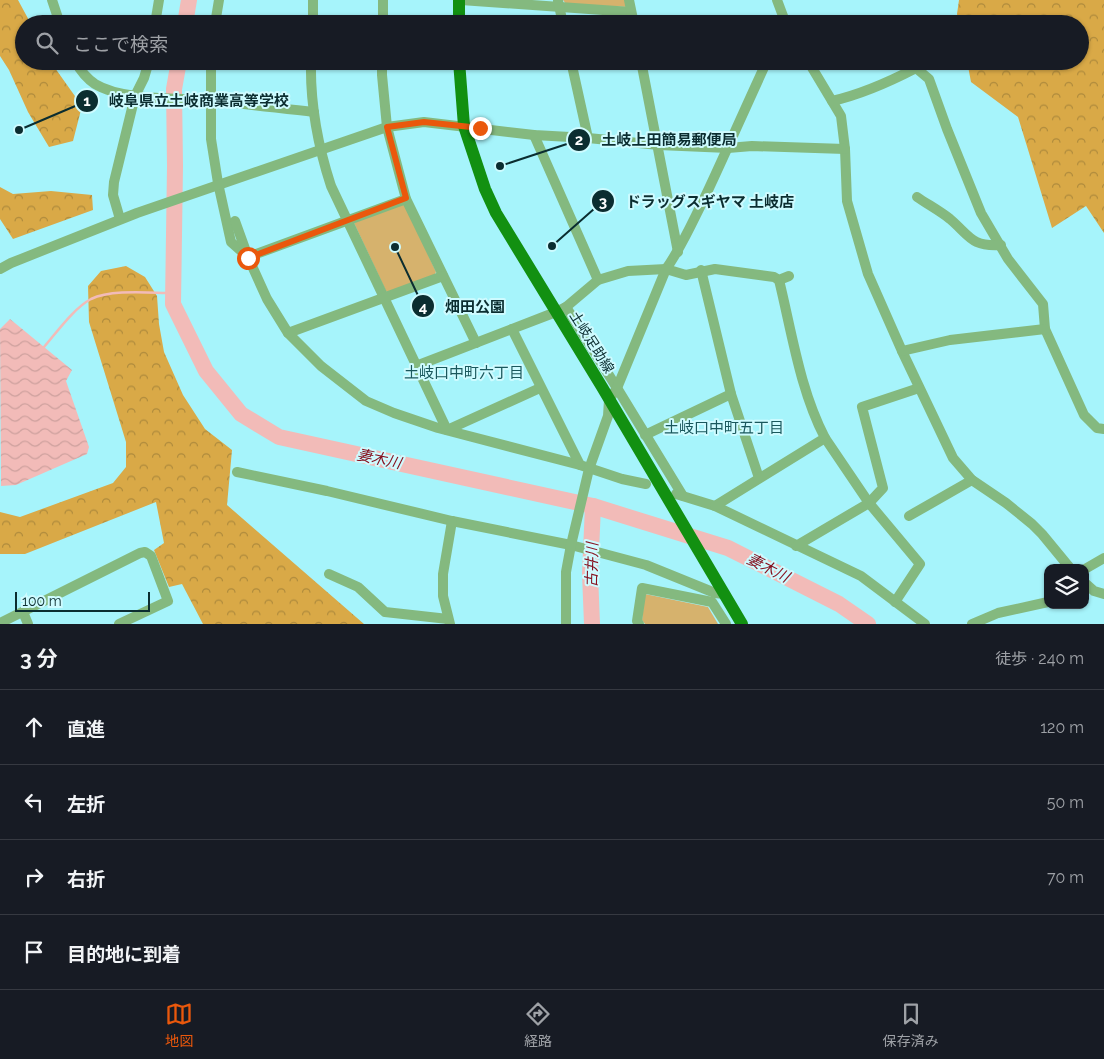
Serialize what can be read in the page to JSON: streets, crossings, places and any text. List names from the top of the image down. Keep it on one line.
{"streets":{"main road":["土岐足助線"]},"districts":["土岐口中町六丁目","土岐口中町五丁目"],"water":["妻木川","古井川"],"places":["岐阜県立土岐商業高等学校","土岐上田簡易郵便局","ドラッグスギヤマ 土岐店","畑田公園"],"scale_bar":"100 m","page":{"search":"ここで検索","scale":"100 m","heading":["3 分","徒歩 · 240 m"],"list":[["直進","120 m"],["左折","50 m"],["右折","70 m"],"目的地に到着"],"nav":["地図","経路","保存済み"]}}
